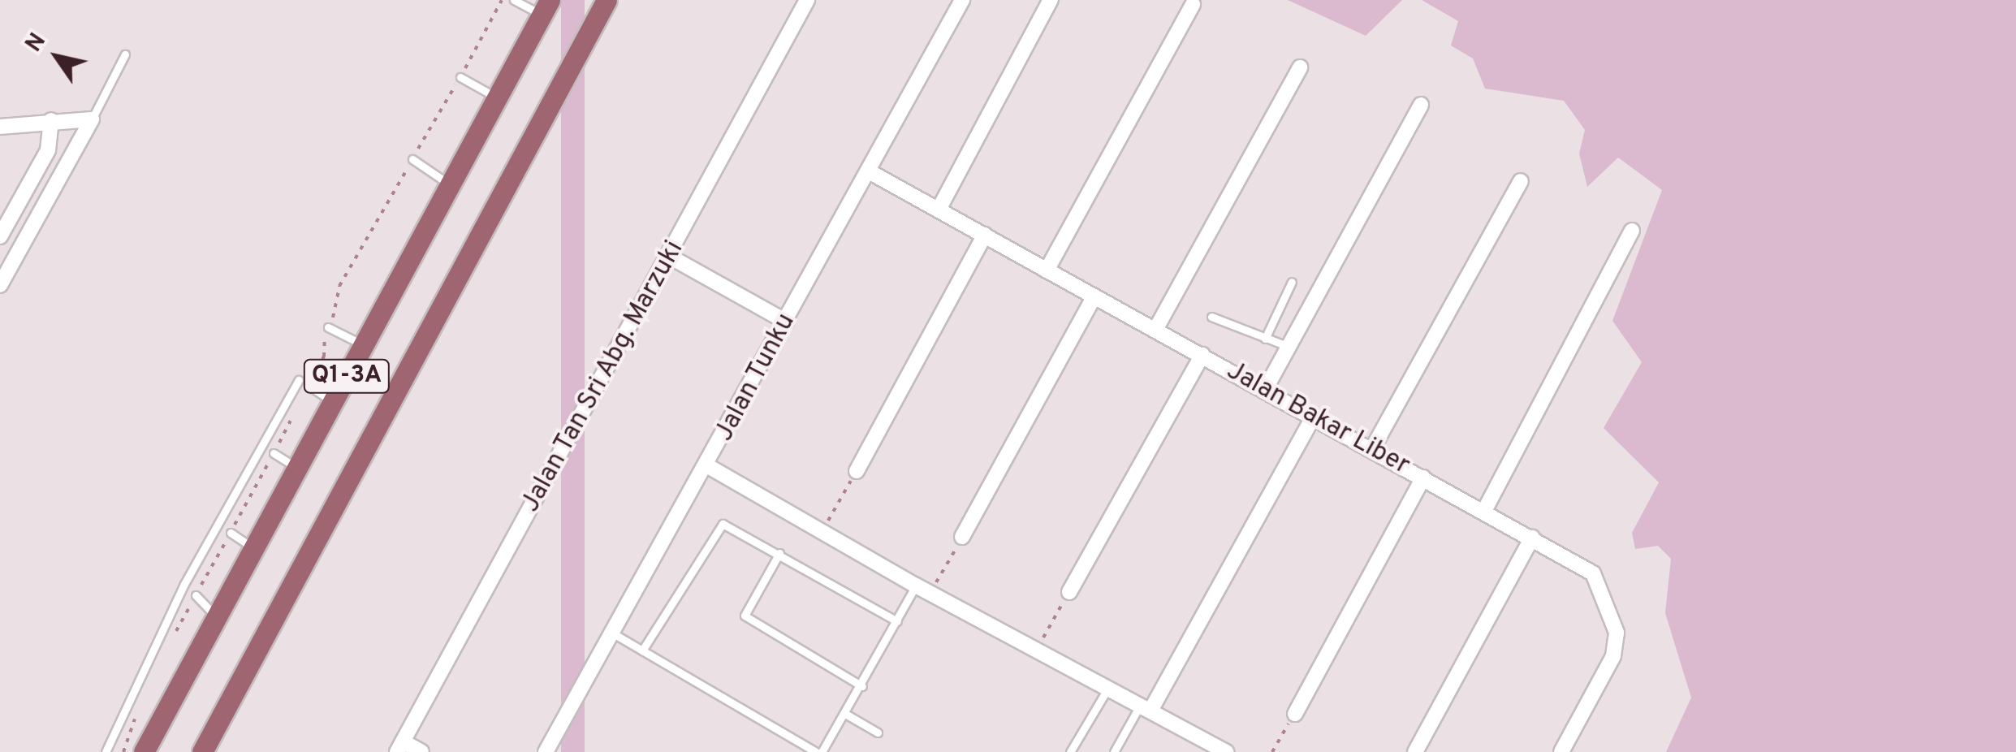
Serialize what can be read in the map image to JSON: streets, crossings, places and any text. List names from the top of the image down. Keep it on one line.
{"streets":{"main road":["Q1-3A"],"street":["Jalan Tan Sri Abg. Marzuki","Jalan Tunku","Jalan Bakar Liber"]},"crossings":[["Jalan Tunku","Jalan Bakar Liber"]],"north":"top left"}
